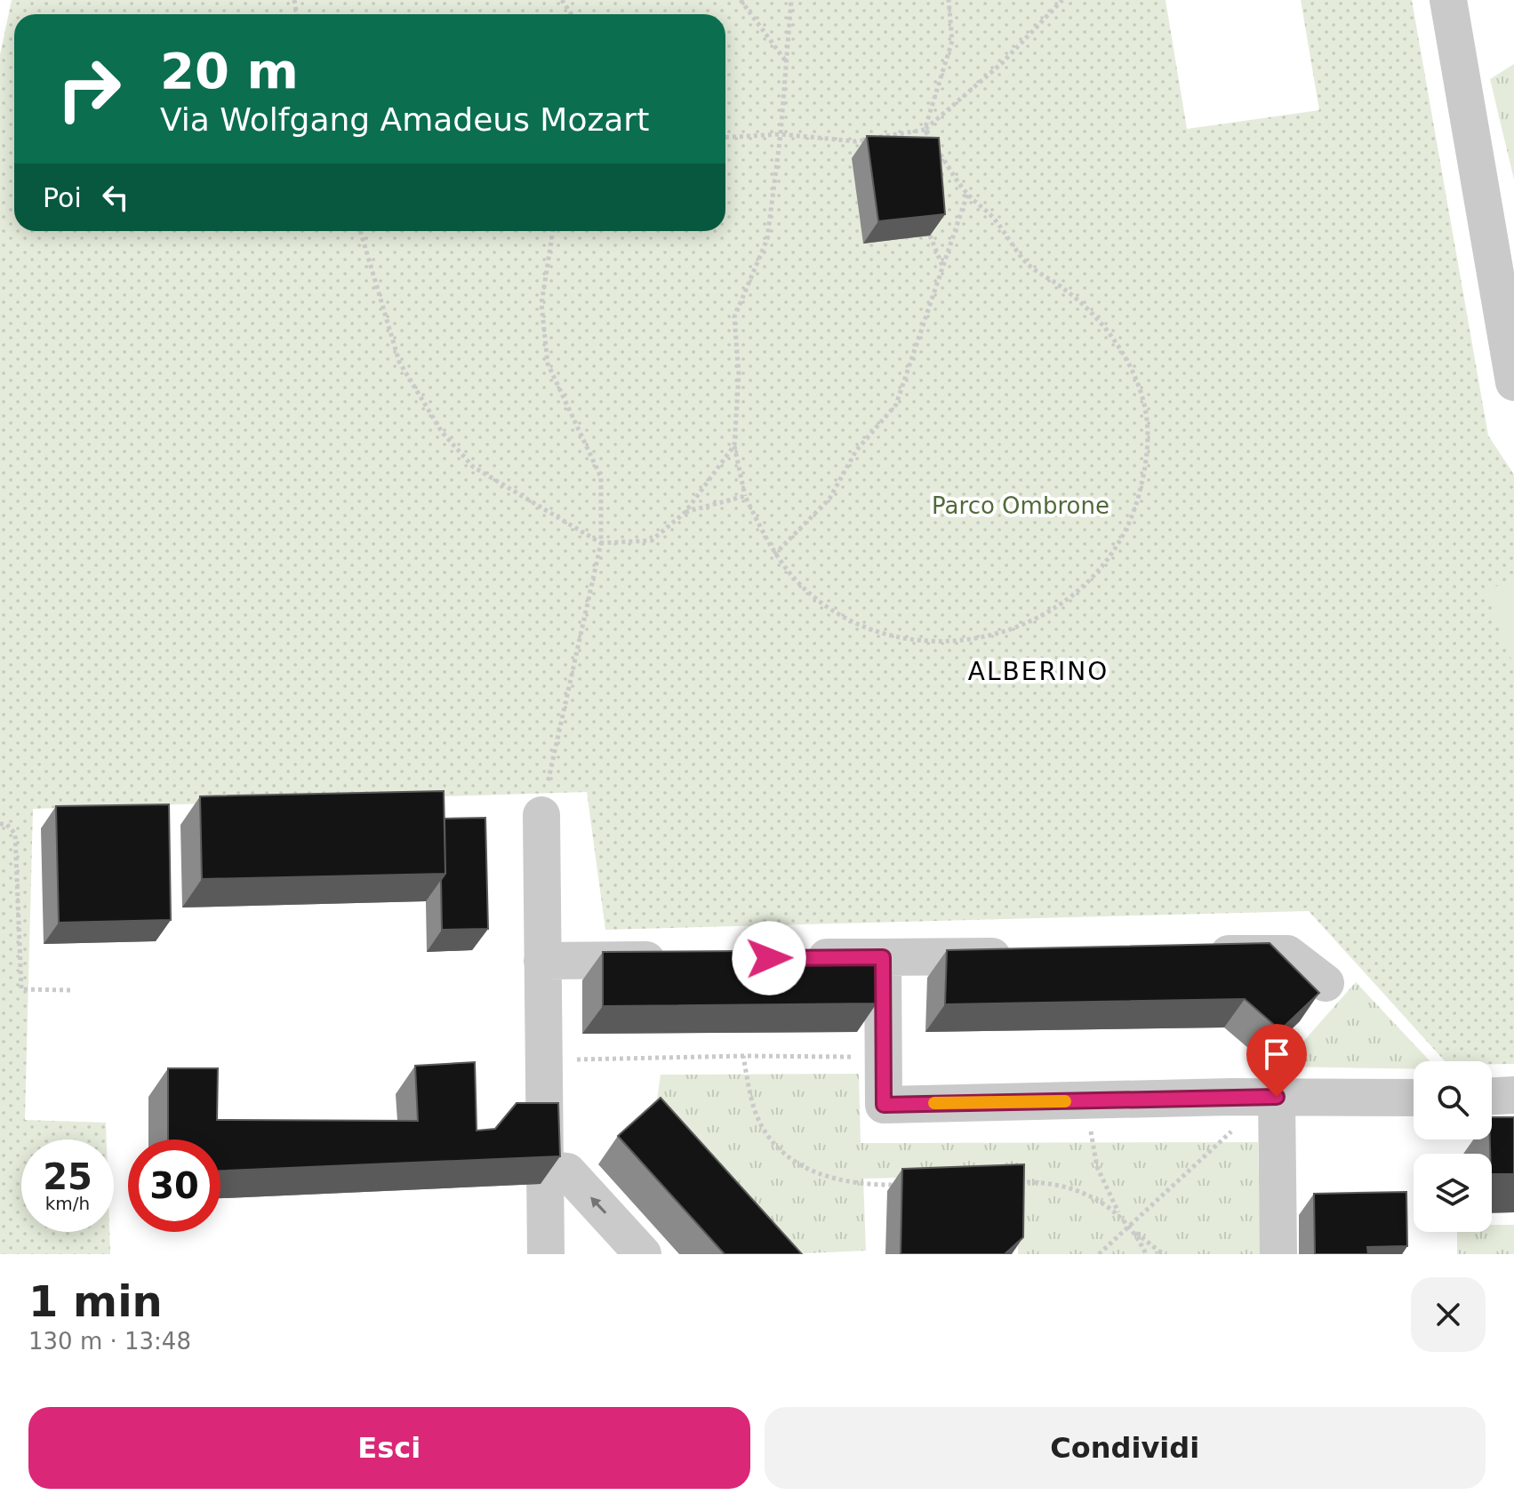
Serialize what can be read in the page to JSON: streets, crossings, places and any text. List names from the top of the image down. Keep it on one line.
{"districts":["ALBERINO"],"parks":["Parco Ombrone"],"page":{"turn":["20 m","Via Wolfgang Amadeus Mozart"],"then":"Poi","speed":"25 km/h","limit":"30","heading":["1 min","130 m · 13:48"],"buttons":["Esci","Condividi"]}}
